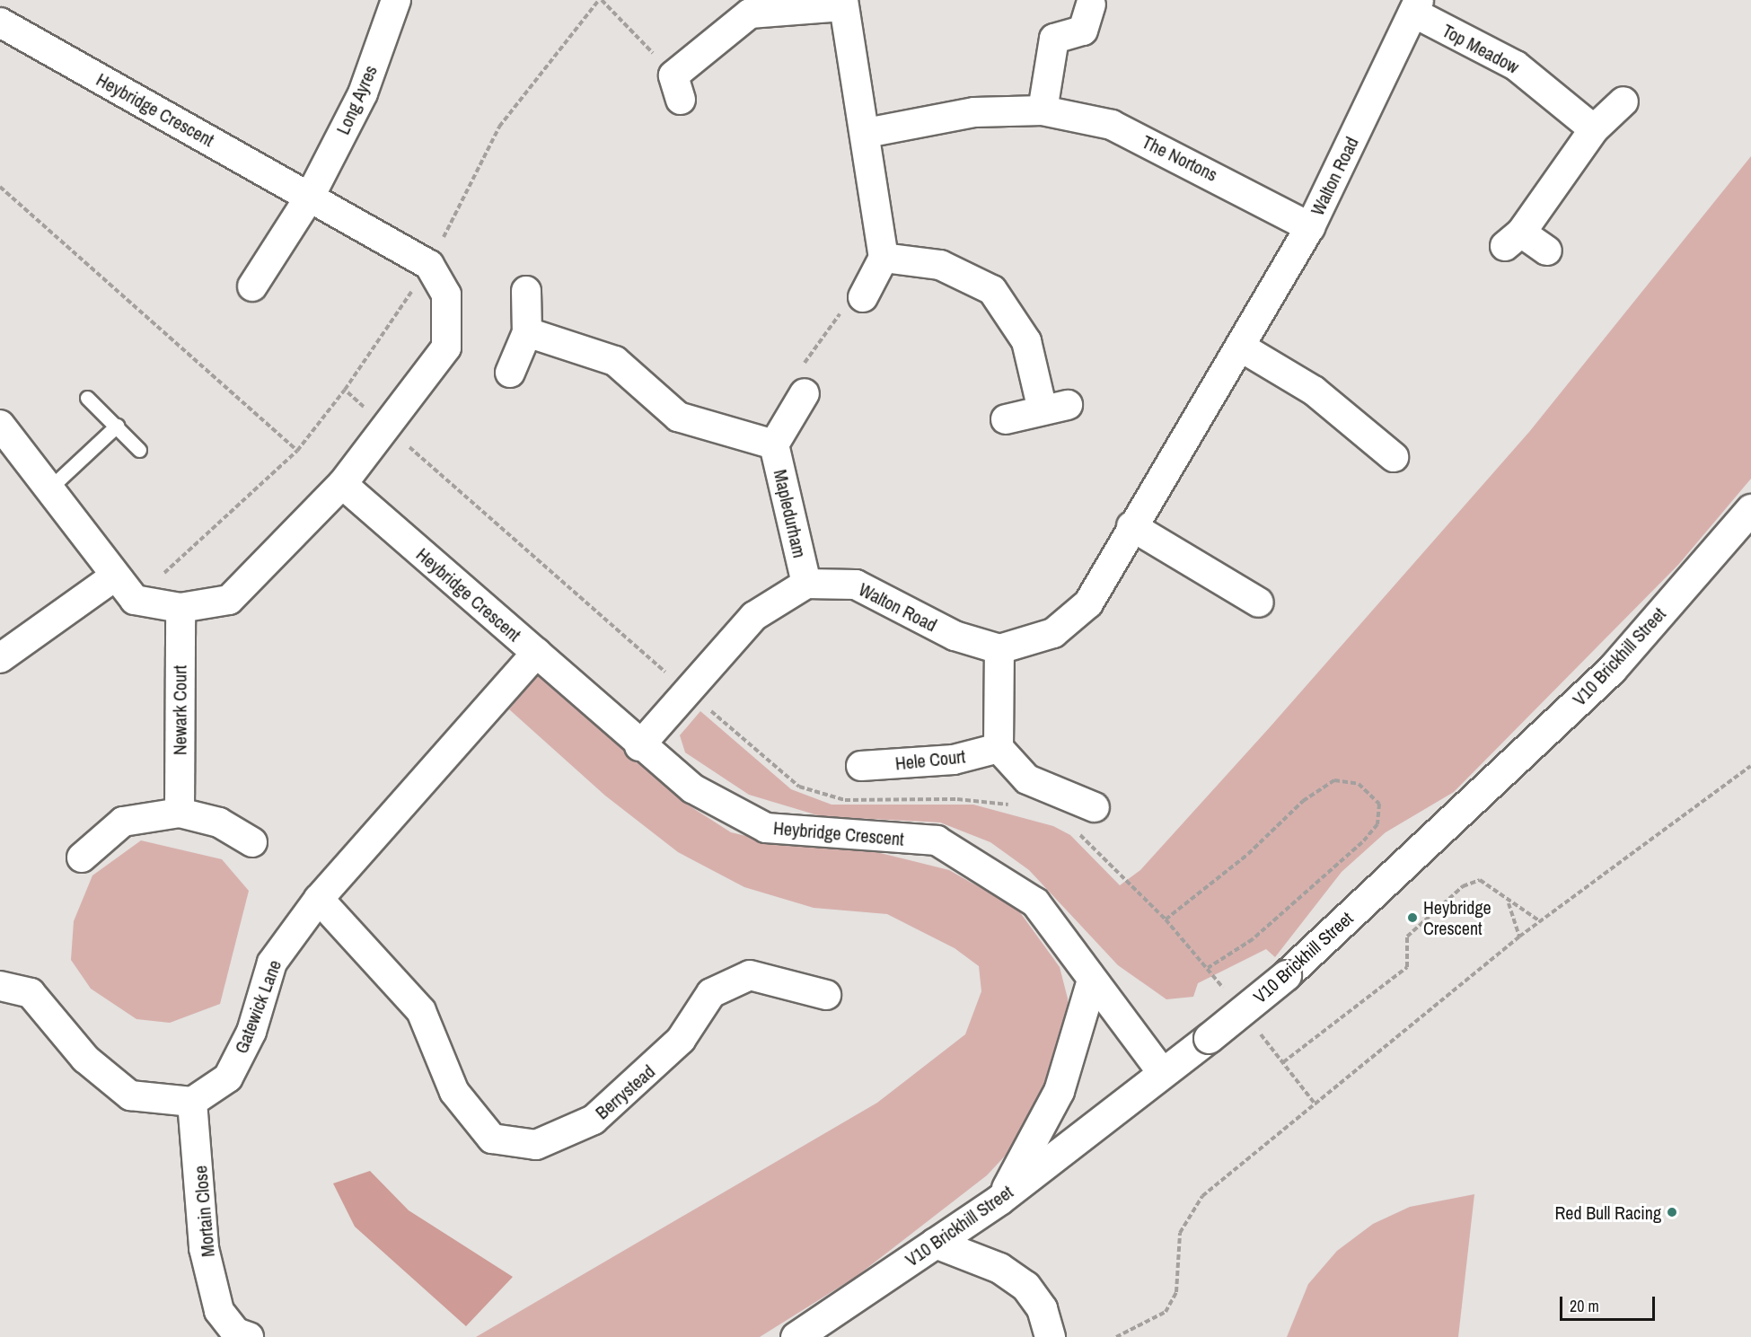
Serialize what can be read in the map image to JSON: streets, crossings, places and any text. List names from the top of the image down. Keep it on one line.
{"streets":{"street":["Top Meadow","Long Ayres","Heybridge Crescent","The Nortons","Walton Road","Mapledurham","V10 Brickhill Street","Newark Court","Hele Court","Gatewick Lane","Berrystead","Mortain Close"]},"crossings":[["Top Meadow","Walton Road"],["Long Ayres","Heybridge Crescent"],["Heybridge Crescent","V10 Brickhill Street"],["Heybridge Crescent","Newark Court"],["Heybridge Crescent","Gatewick Lane"],["The Nortons","Walton Road"],["Walton Road","Mapledurham"],["Gatewick Lane","Berrystead"],["Gatewick Lane","Mortain Close"]],"places":["Heybridge Crescent","Red Bull Racing"],"scale_bar":"20 m"}
